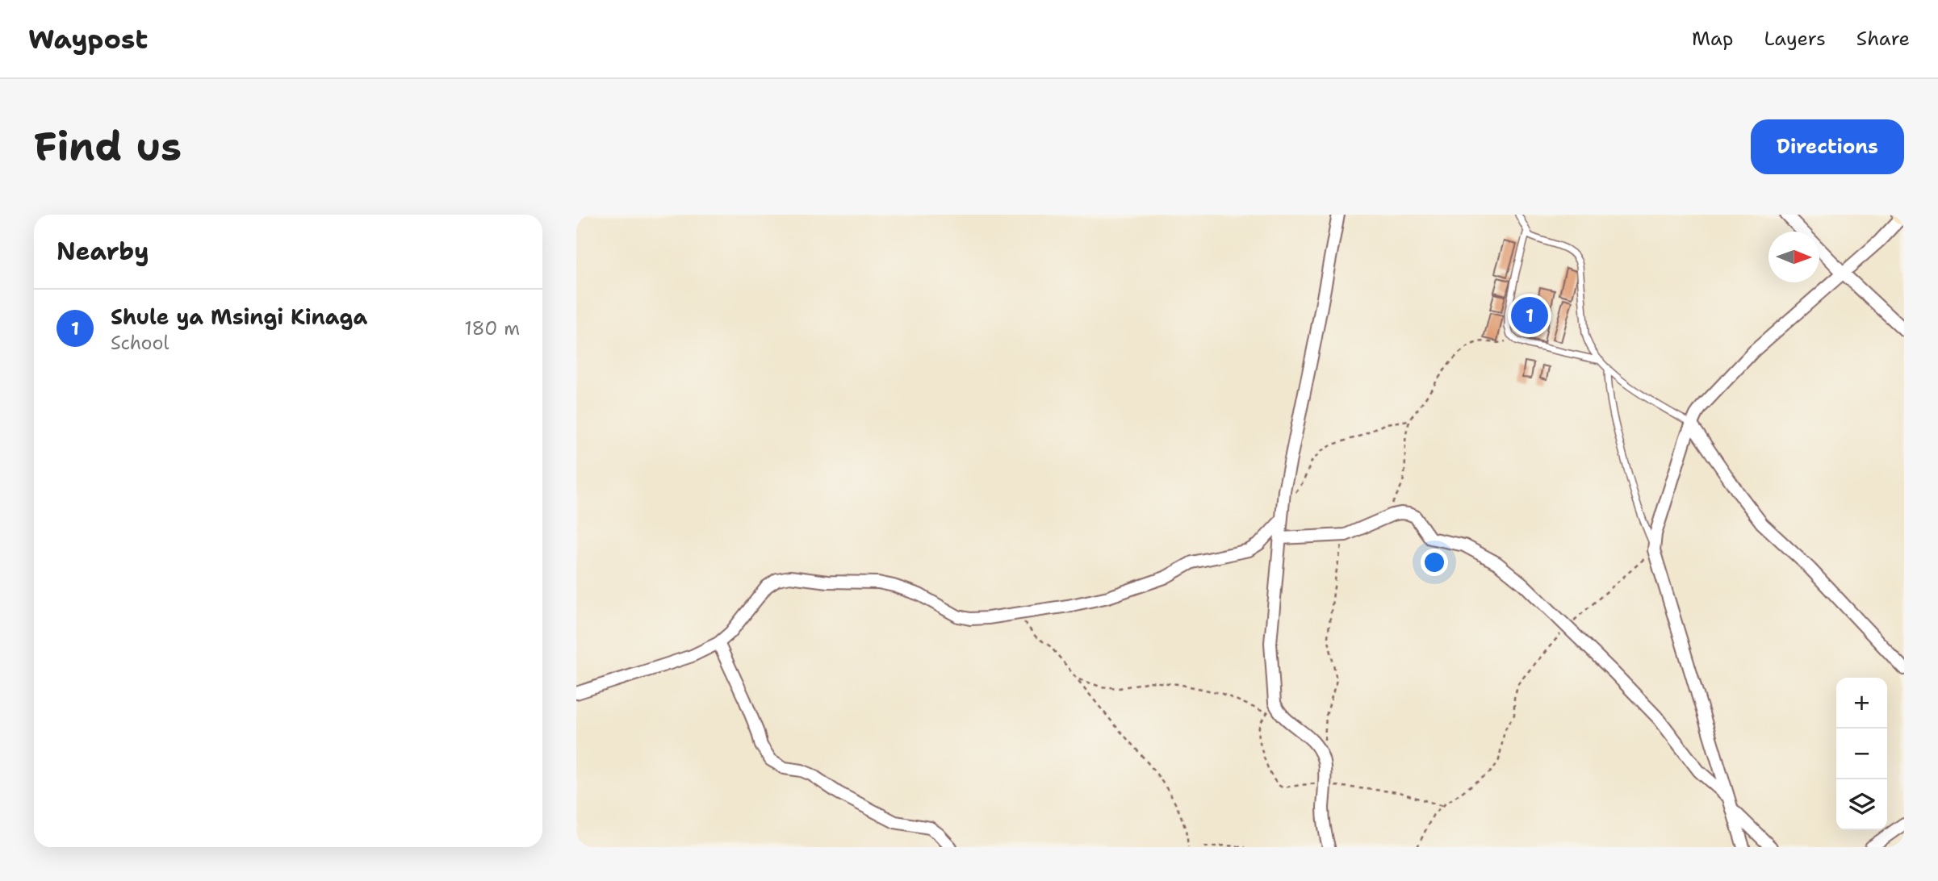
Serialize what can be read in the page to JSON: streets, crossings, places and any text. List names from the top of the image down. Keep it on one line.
{"north":"right","page":{"header":"Waypost","nav":["Map","Layers","Share"],"buttons":"Directions","title":"Find us","heading":"Nearby","list":[{"mark":"1","name":"Shule ya Msingi Kinaga","note":"School","value":"180 m"}],"pins":"1","map_buttons":["+","−"]}}
